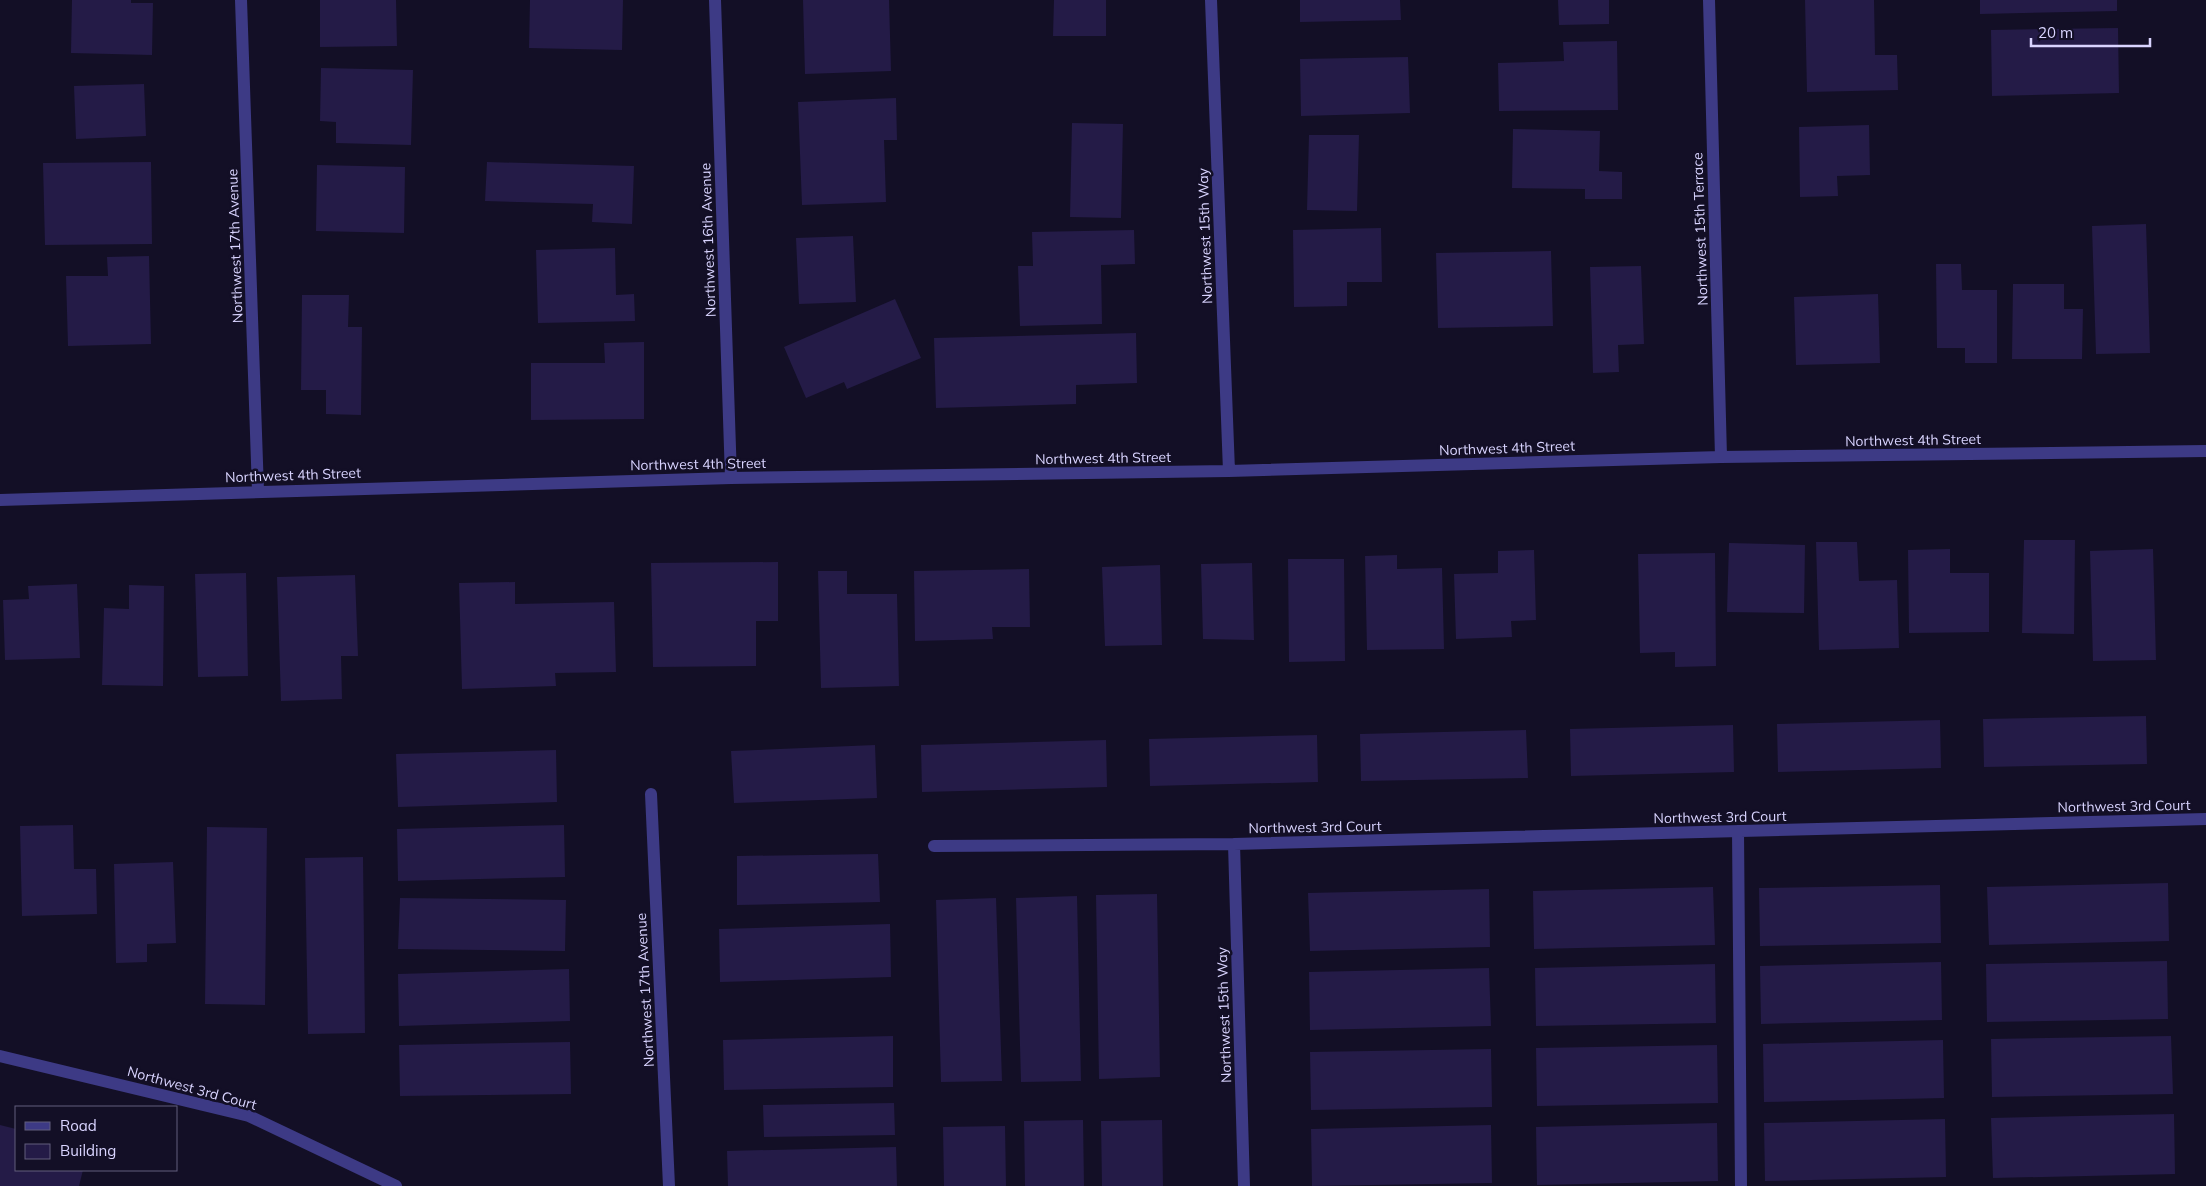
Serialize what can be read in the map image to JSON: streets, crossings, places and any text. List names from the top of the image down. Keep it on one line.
{"streets":{"street":["Northwest 15th Terrace","Northwest 15th Way","Northwest 16th Avenue","Northwest 17th Avenue","Northwest 4th Street","Northwest 3rd Court"]},"crossings":[["Northwest 15th Terrace","Northwest 4th Street"],["Northwest 15th Way","Northwest 4th Street"],["Northwest 15th Way","Northwest 3rd Court"],["Northwest 16th Avenue","Northwest 4th Street"],["Northwest 17th Avenue","Northwest 4th Street"]],"legend":["Road","Building"],"scale_bar":"20 m"}
